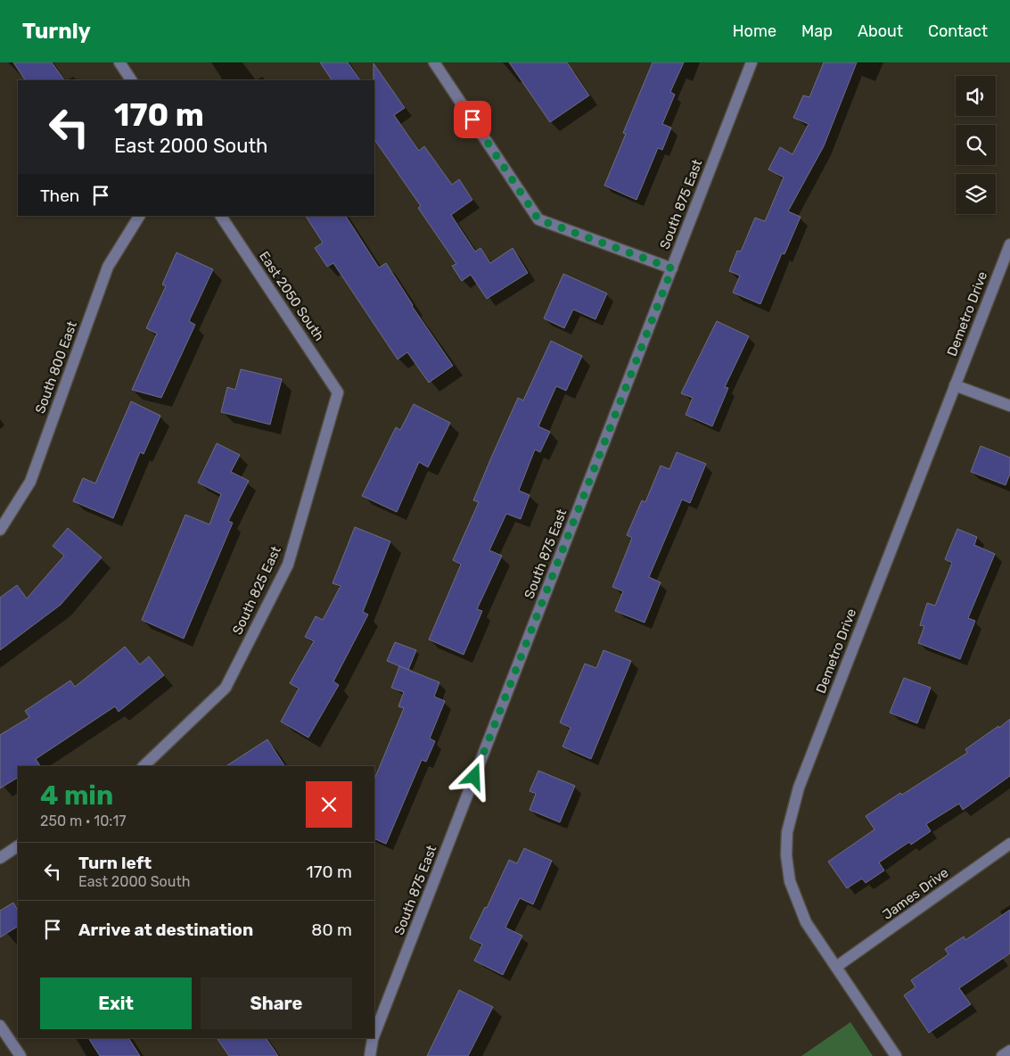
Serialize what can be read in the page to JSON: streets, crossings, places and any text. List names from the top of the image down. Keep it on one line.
{"streets":{"street":["South 875 East","East 2050 South","Demetro Drive","South 800 East","South 825 East","James Drive"]},"crossings":[["East 2050 South","South 825 East"],["Demetro Drive","James Drive"]],"page":{"header":"Turnly","nav":["Home","Map","About","Contact"],"turn":["170 m","East 2000 South"],"then":"Then","heading":["4 min","250 m · 10:17"],"list":[{"name":"Turn left","note":"East 2000 South","value":"170 m"},{"name":"Arrive at destination","value":"80 m"}],"buttons":["Exit","Share"]}}
